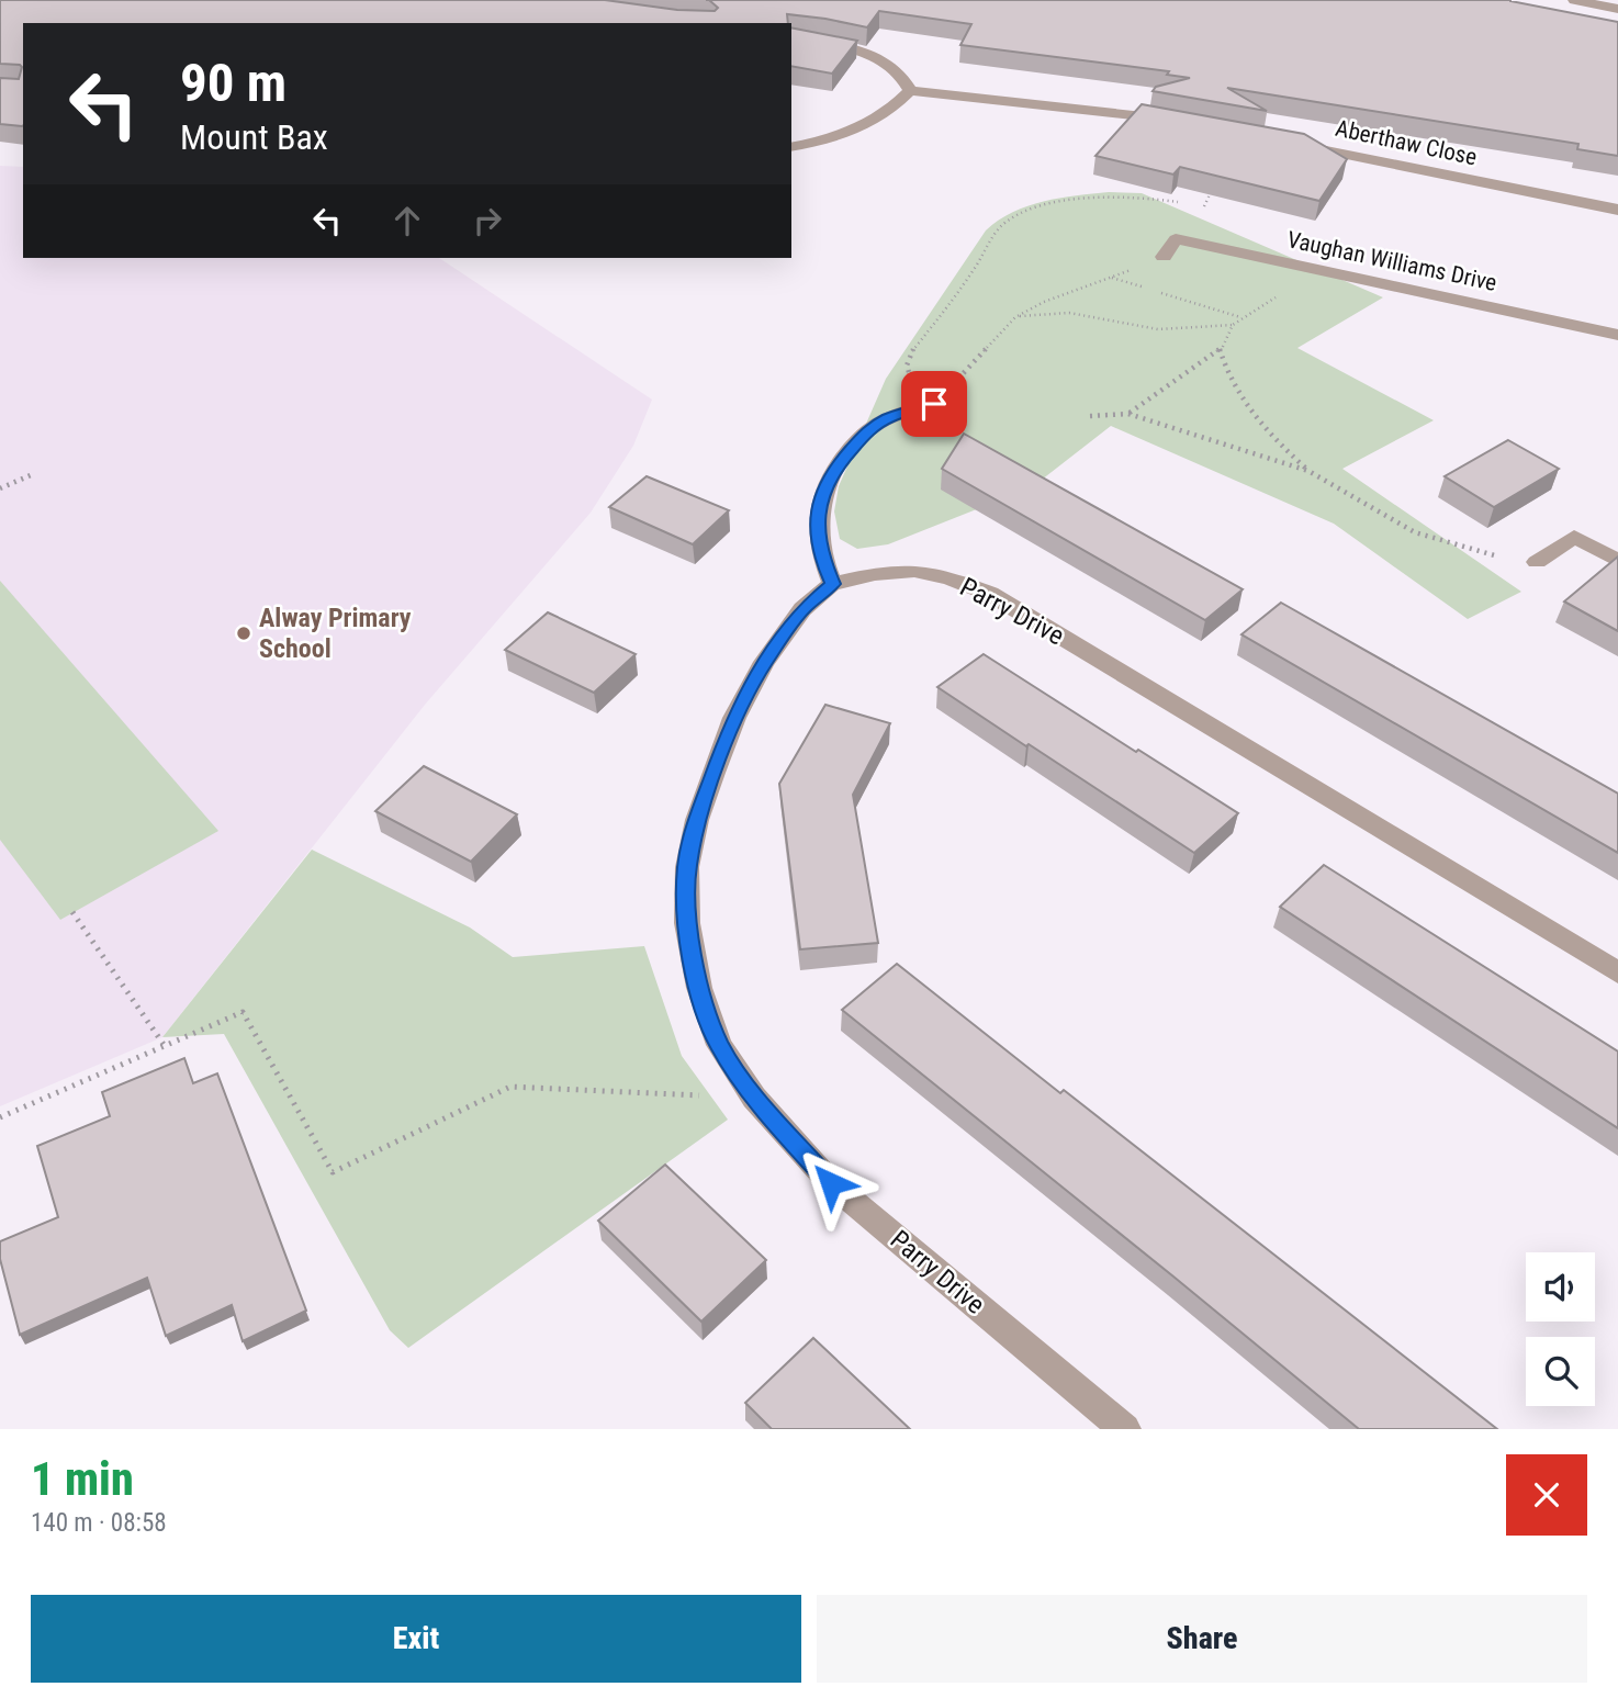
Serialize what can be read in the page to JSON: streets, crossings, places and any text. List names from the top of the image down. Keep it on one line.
{"streets":{"street":["Aberthaw Close","Vaughan Williams Drive","Parry Drive"]},"places":["Alway Primary School"],"page":{"turn":["90 m","Mount Bax"],"heading":["1 min","140 m · 08:58"],"buttons":["Exit","Share"]}}
